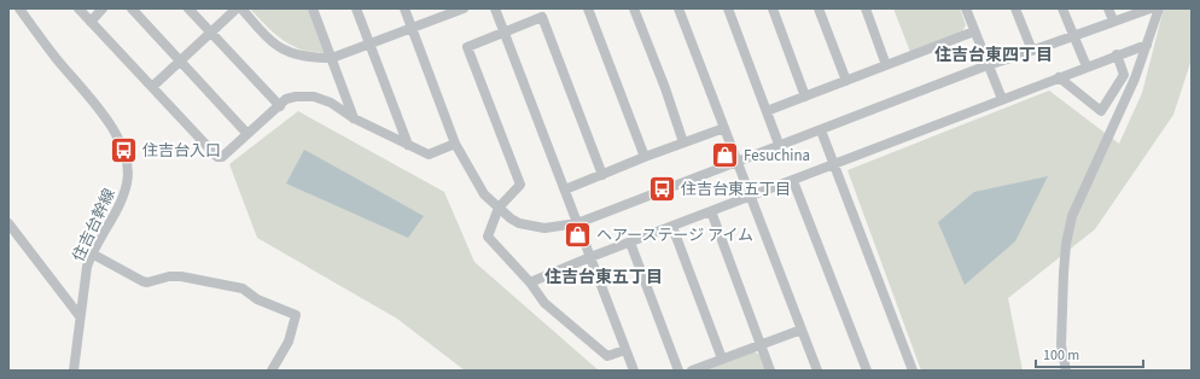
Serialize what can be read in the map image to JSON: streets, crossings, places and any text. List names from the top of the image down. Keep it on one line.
{"streets":{"street":["住吉台幹線"]},"districts":["住吉台東四丁目","住吉台東五丁目"],"places":{"bus stop":["住吉台入口","住吉台東五丁目"],"shop":["Fesuchina","ヘアーステージ アイム"]},"scale_bar":"100 m"}
